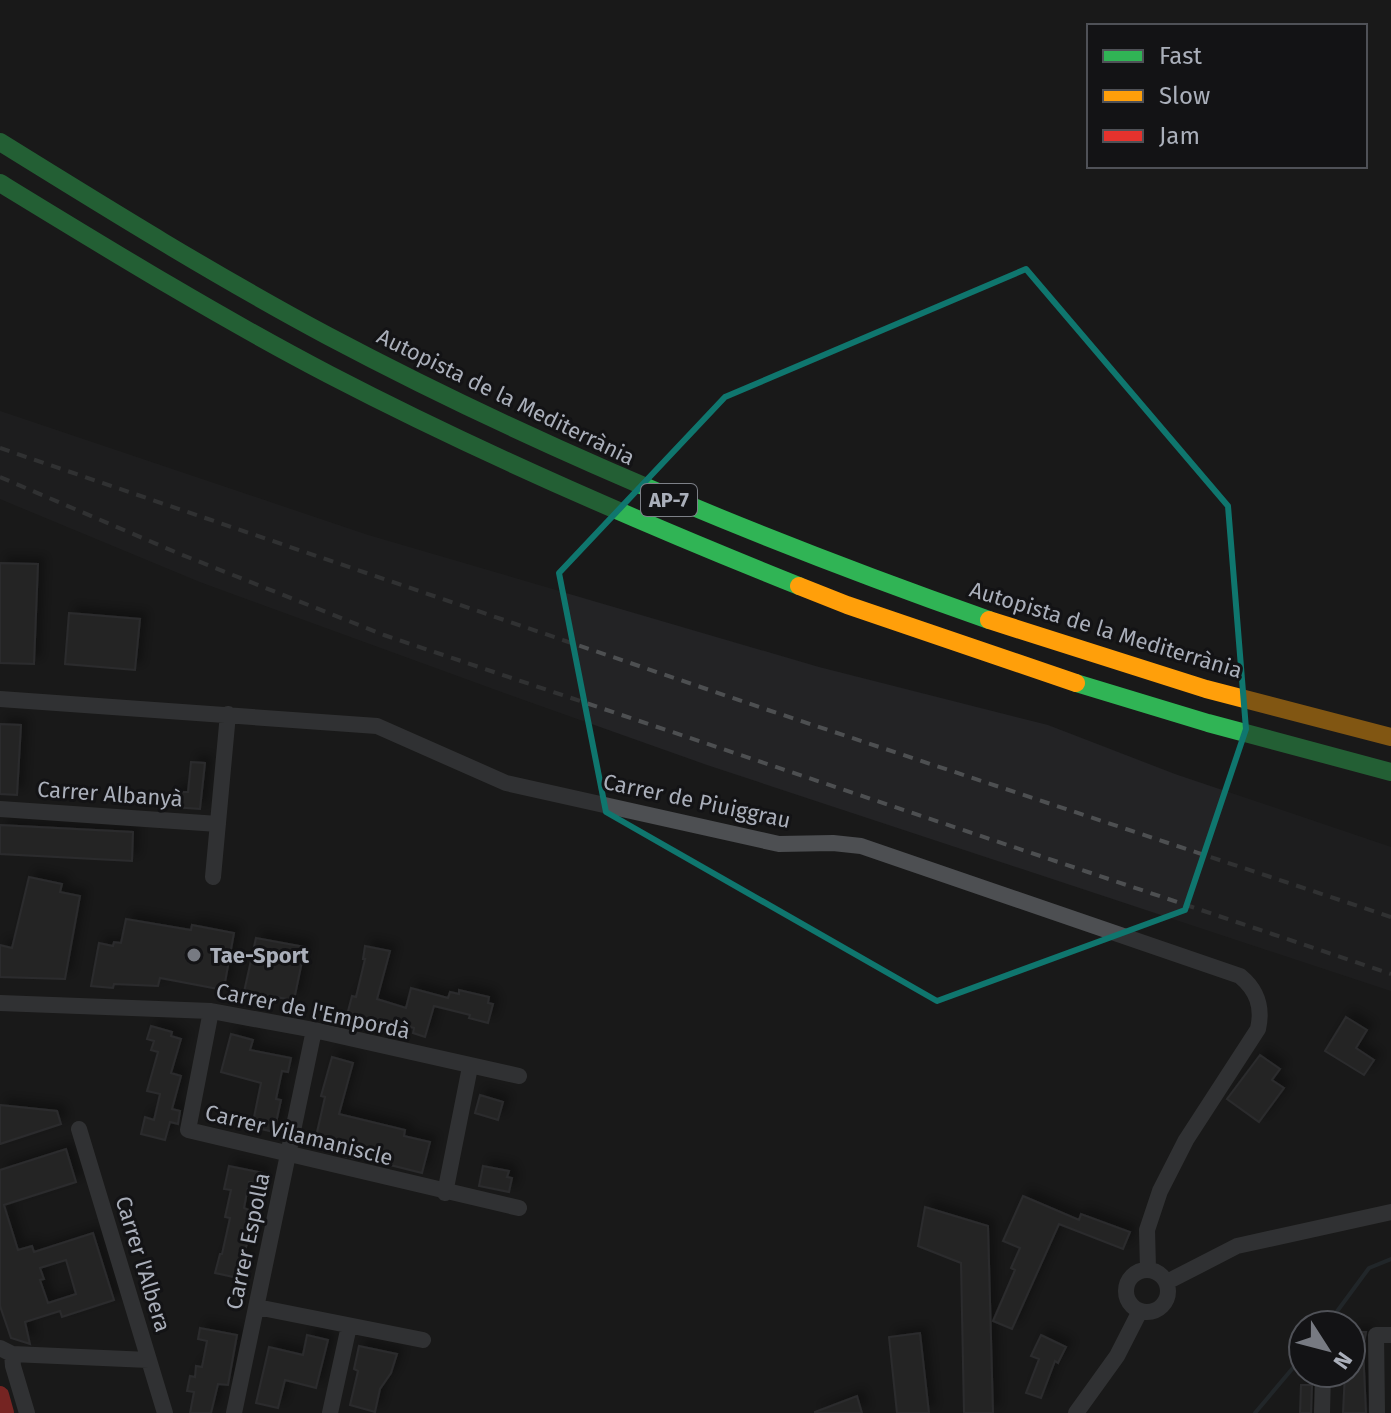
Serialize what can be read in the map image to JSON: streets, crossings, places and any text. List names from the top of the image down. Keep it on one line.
{"streets":{"main road":["Autopista de la Mediterrània","AP-7"],"street":["Carrer Albanyà","Carrer de Piuiggrau","Carrer de l'Empordà","Carrer Vilamaniscle","Carrer Espolla","Carrer l'Albera"]},"crossings":[["Carrer de l'Empordà","Carrer Vilamaniscle"],["Carrer de l'Empordà","Carrer Espolla"],["Carrer Vilamaniscle","Carrer Espolla"]],"places":["Tae-Sport"],"legend":["Fast","Slow","Jam"],"north":"bottom right"}
